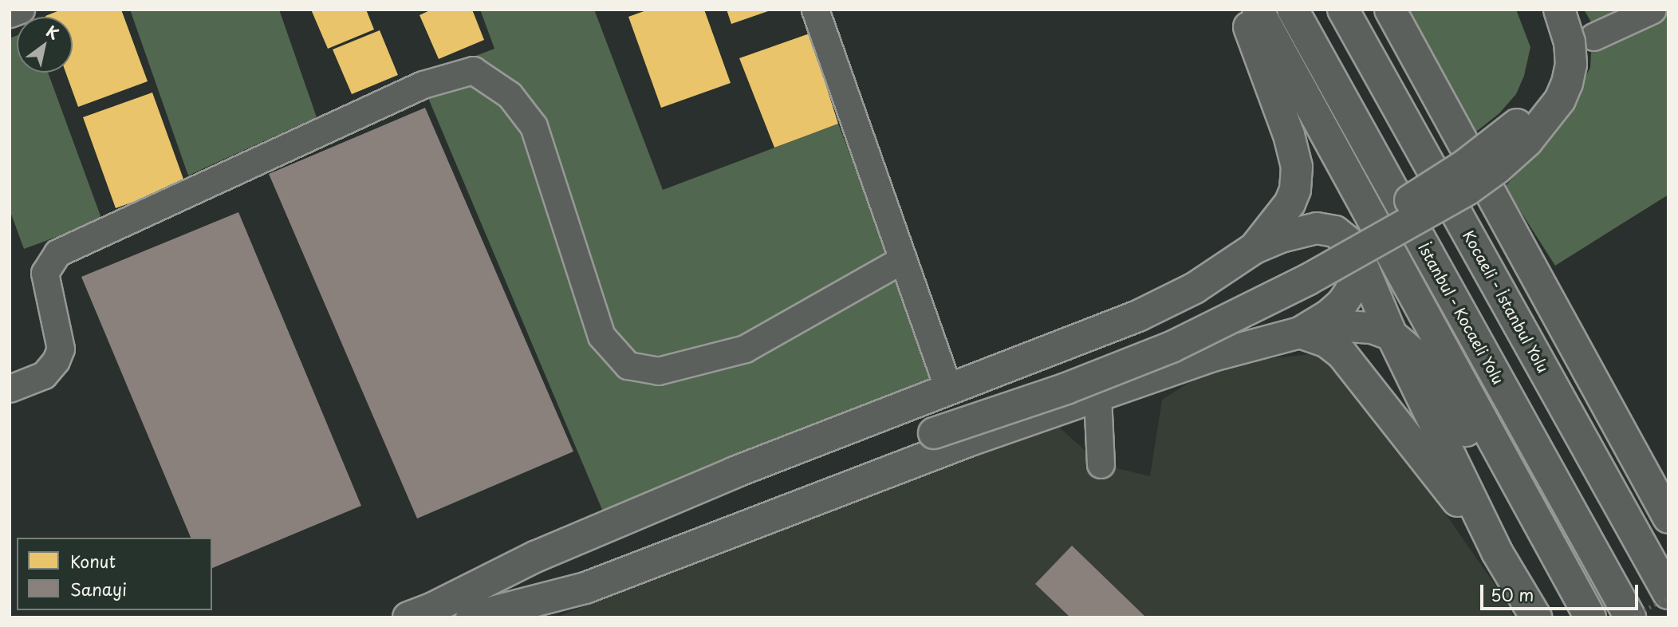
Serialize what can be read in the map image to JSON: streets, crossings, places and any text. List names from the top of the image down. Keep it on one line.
{"streets":{"main road":["Kocaeli - İstanbul Yolu","İstanbul - Kocaeli Yolu"]},"legend":["Konut","Sanayi"],"scale_bar":"50 m","north":"top right"}
